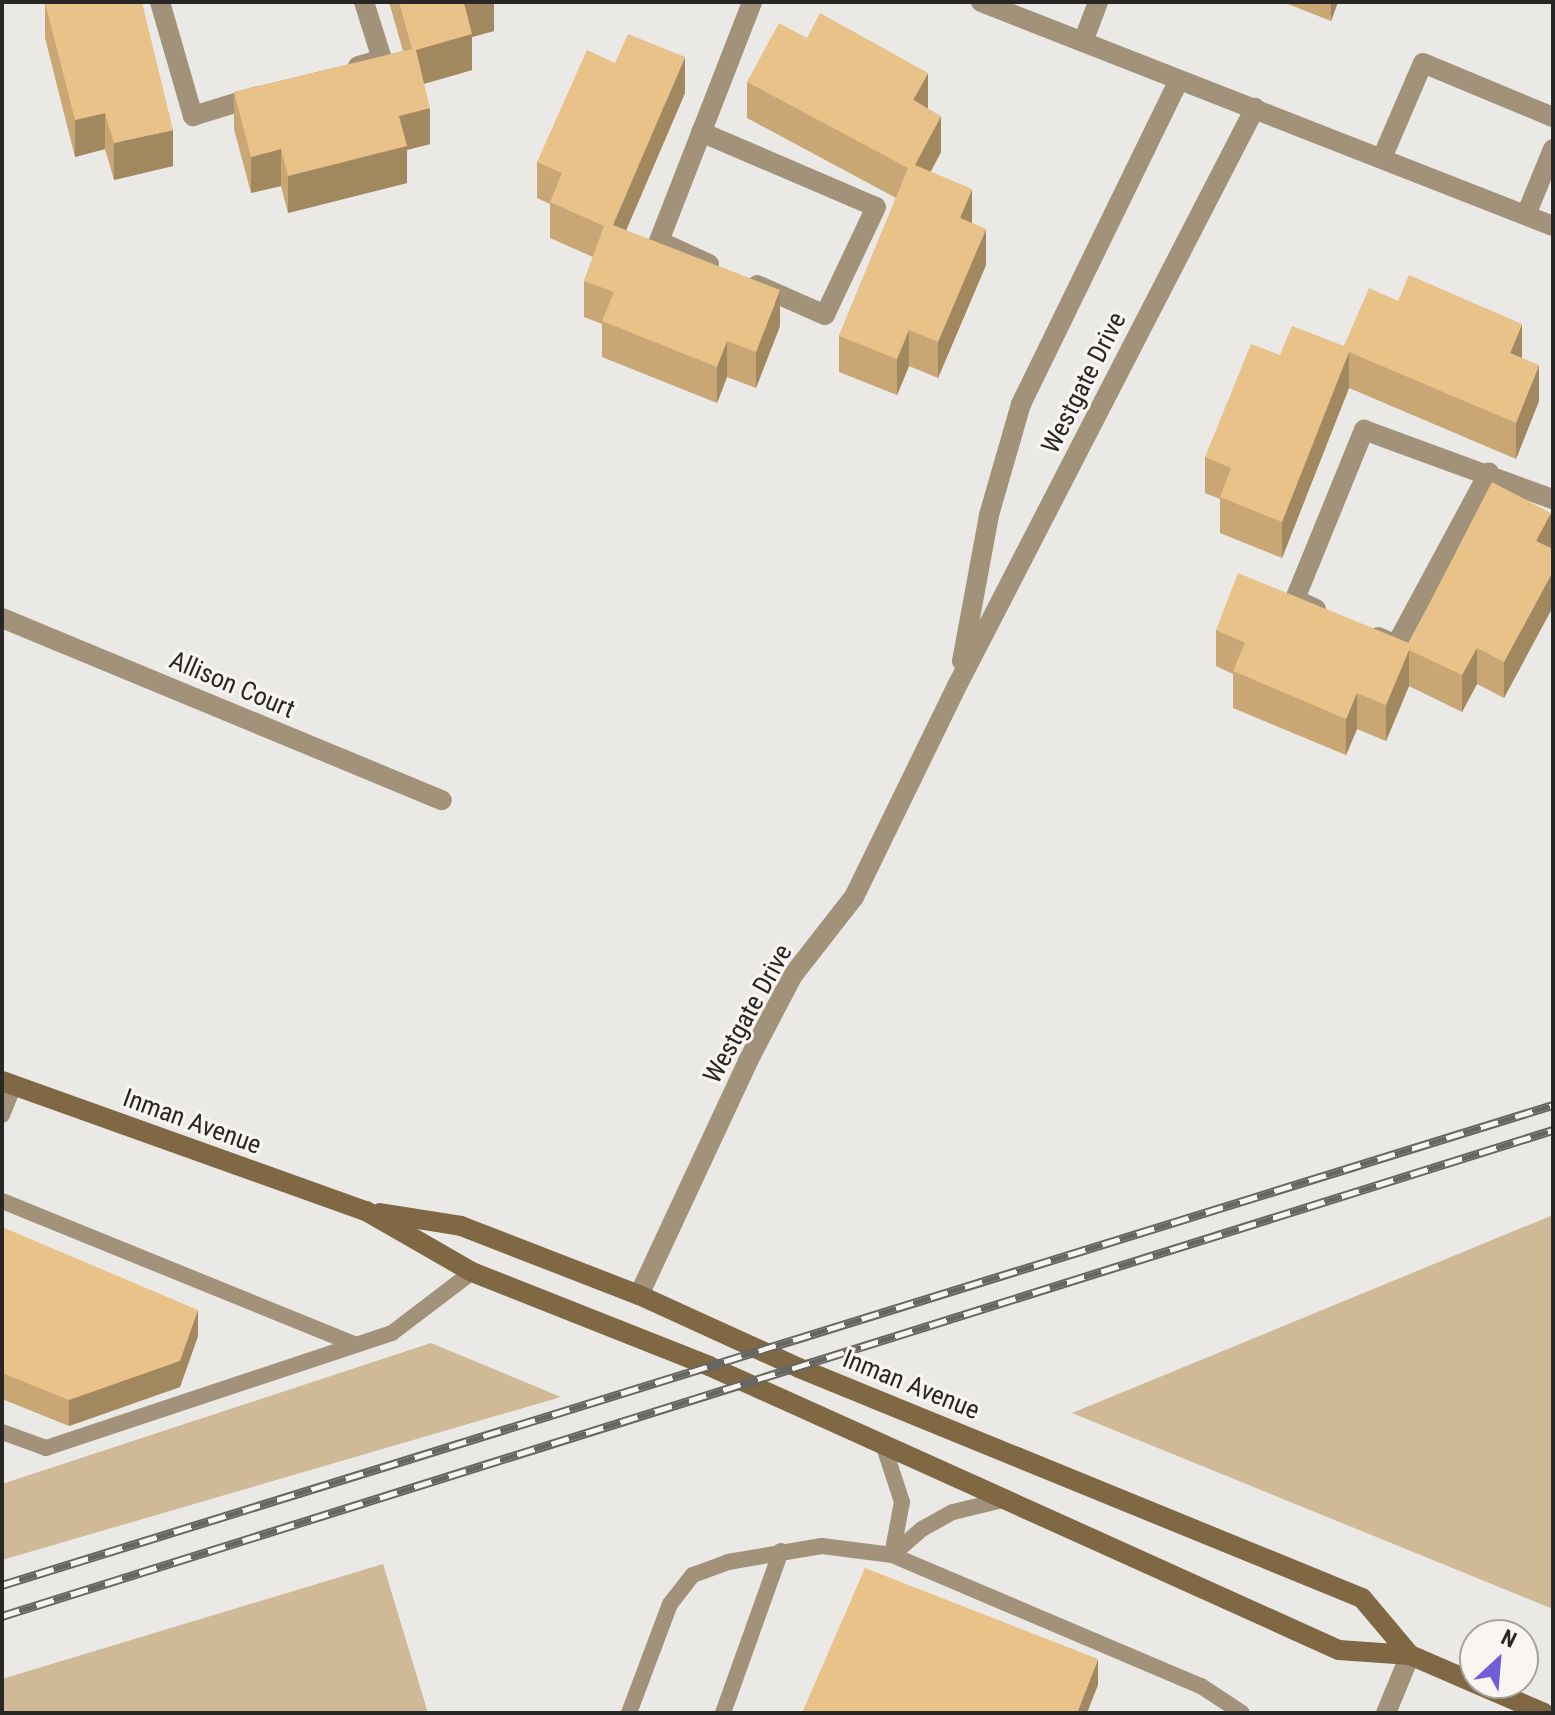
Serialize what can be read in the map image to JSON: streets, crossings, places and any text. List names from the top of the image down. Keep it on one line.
{"streets":{"main road":["Inman Avenue"],"street":["Westgate Drive","Allison Court"]},"crossings":[["Westgate Drive","Inman Avenue"]],"north":"top right"}
